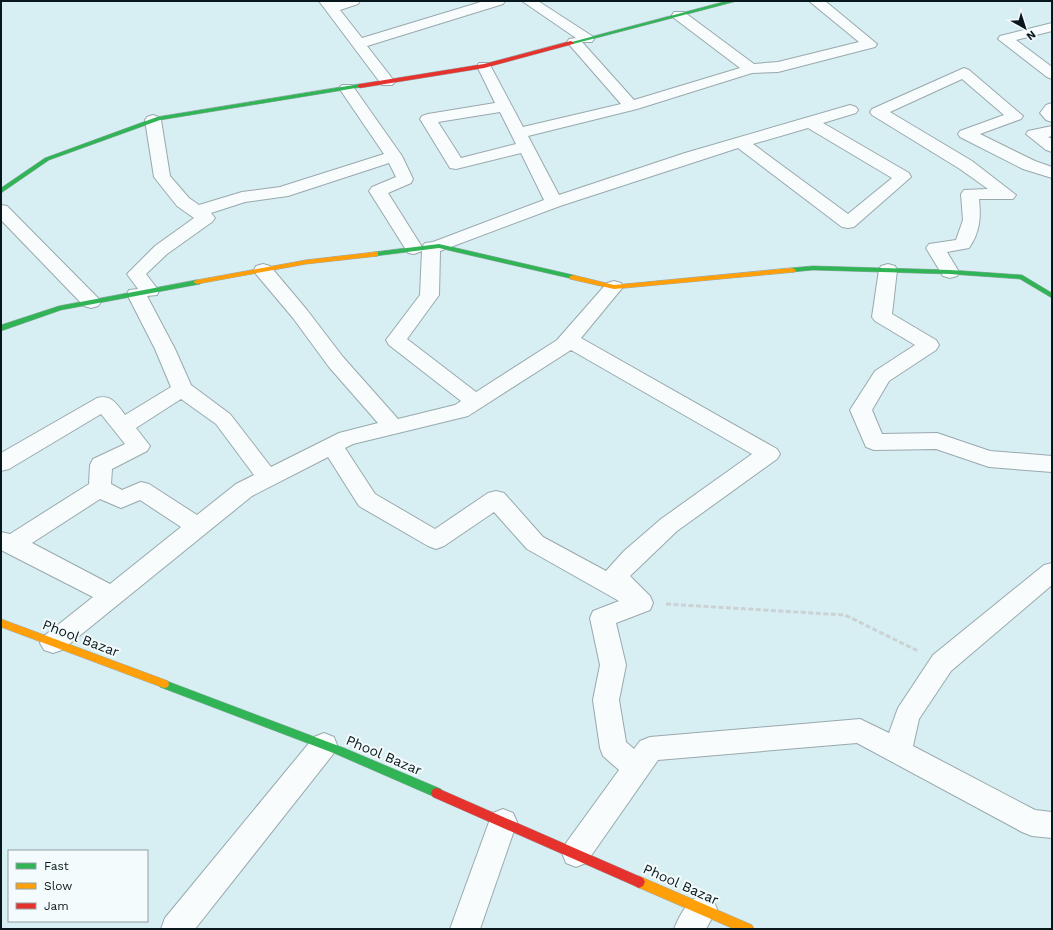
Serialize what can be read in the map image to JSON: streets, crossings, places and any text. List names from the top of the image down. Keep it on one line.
{"streets":{"street":["Phool Bazar"]},"legend":["Fast","Slow","Jam"],"north":"bottom right"}
